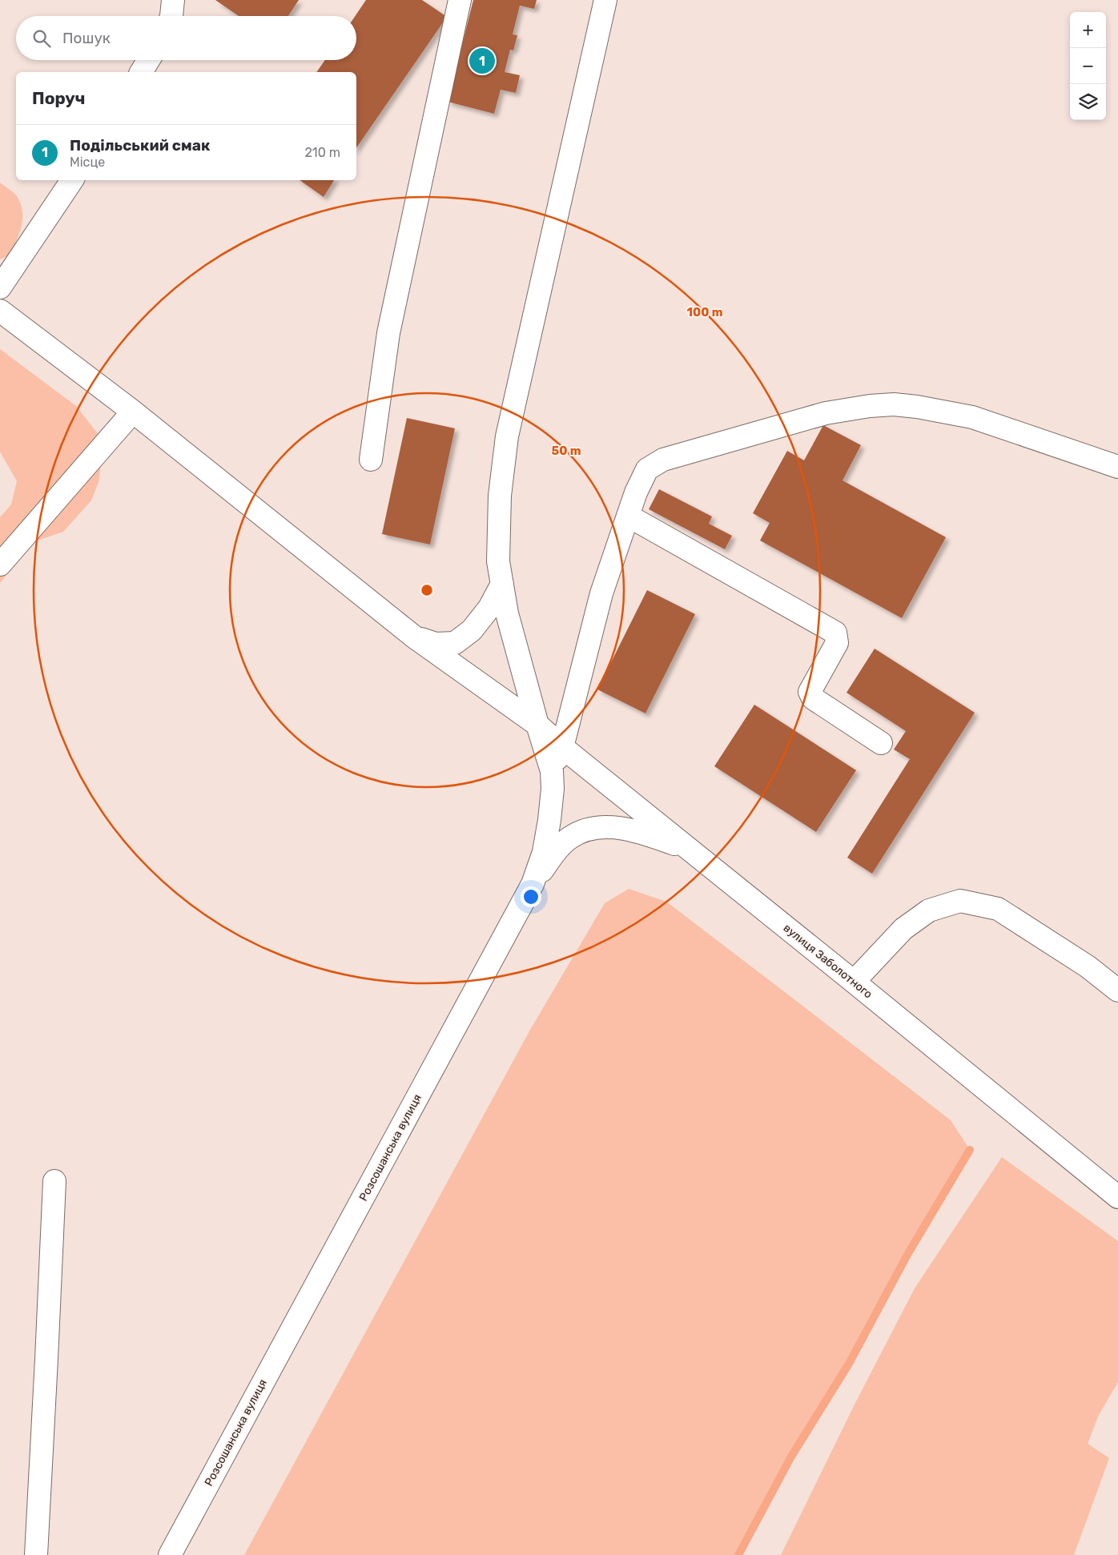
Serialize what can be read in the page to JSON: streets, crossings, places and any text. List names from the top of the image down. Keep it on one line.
{"streets":{"street":["вулиця Заболотного","Розсошанська вулиця"]},"crossings":[["вулиця Заболотного","Розсошанська вулиця"]],"page":{"map_buttons":["+","−"],"search":"Пошук","pins":"1","heading":"Поруч","list":[{"mark":"1","name":"Подільський смак","note":"Місце","value":"210 m"}]},"rings":["100 m","50 m"]}
